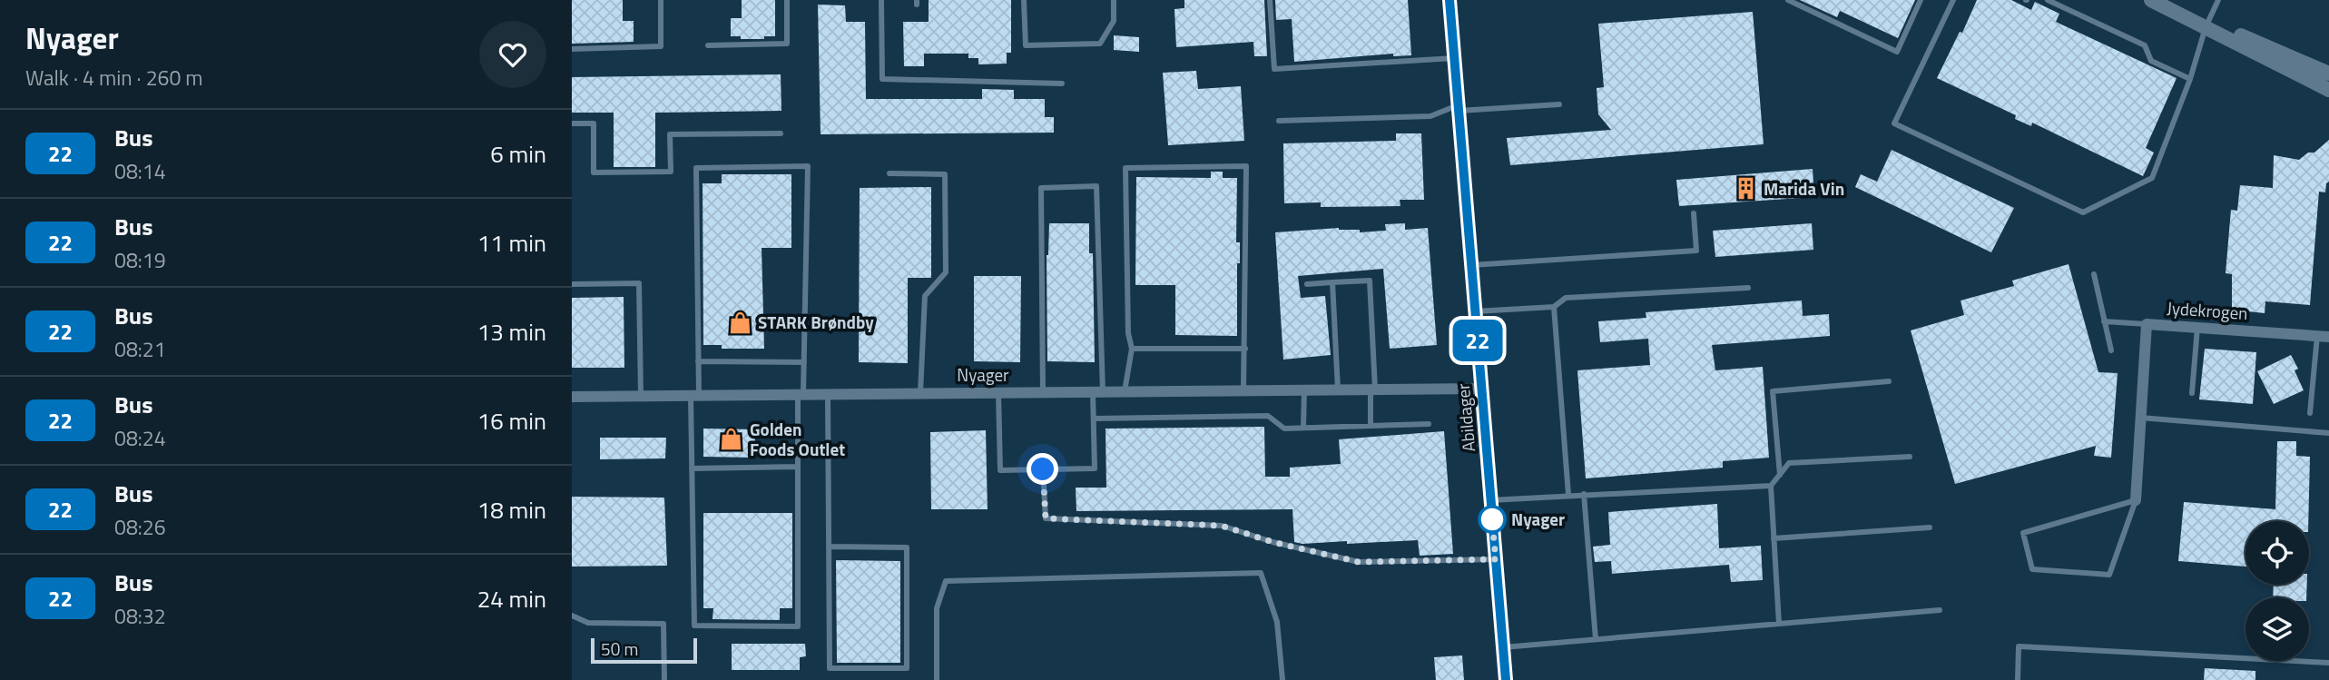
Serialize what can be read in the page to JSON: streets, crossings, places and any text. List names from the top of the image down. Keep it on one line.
{"streets":{"street":["Jydekrogen","Nyager","Abildager"]},"crossings":[["Nyager","Abildager"]],"places":{"building":["Marida Vin"],"shop":["STARK Brøndby","Golden Foods Outlet"],"other":["Nyager"]},"lines":["bus line 22"],"scale_bar":"50 m","page":{"heading":["Nyager","Walk · 4 min · 260 m"],"on_map":"22","list":[{"mark":"22","name":"Bus","note":"08:14","value":"6 min"},{"mark":"22","name":"Bus","note":"08:19","value":"11 min"},{"mark":"22","name":"Bus","note":"08:21","value":"13 min"},{"mark":"22","name":"Bus","note":"08:24","value":"16 min"},{"mark":"22","name":"Bus","note":"08:26","value":"18 min"},{"mark":"22","name":"Bus","note":"08:32","value":"24 min"}],"scale":"50 m"}}
